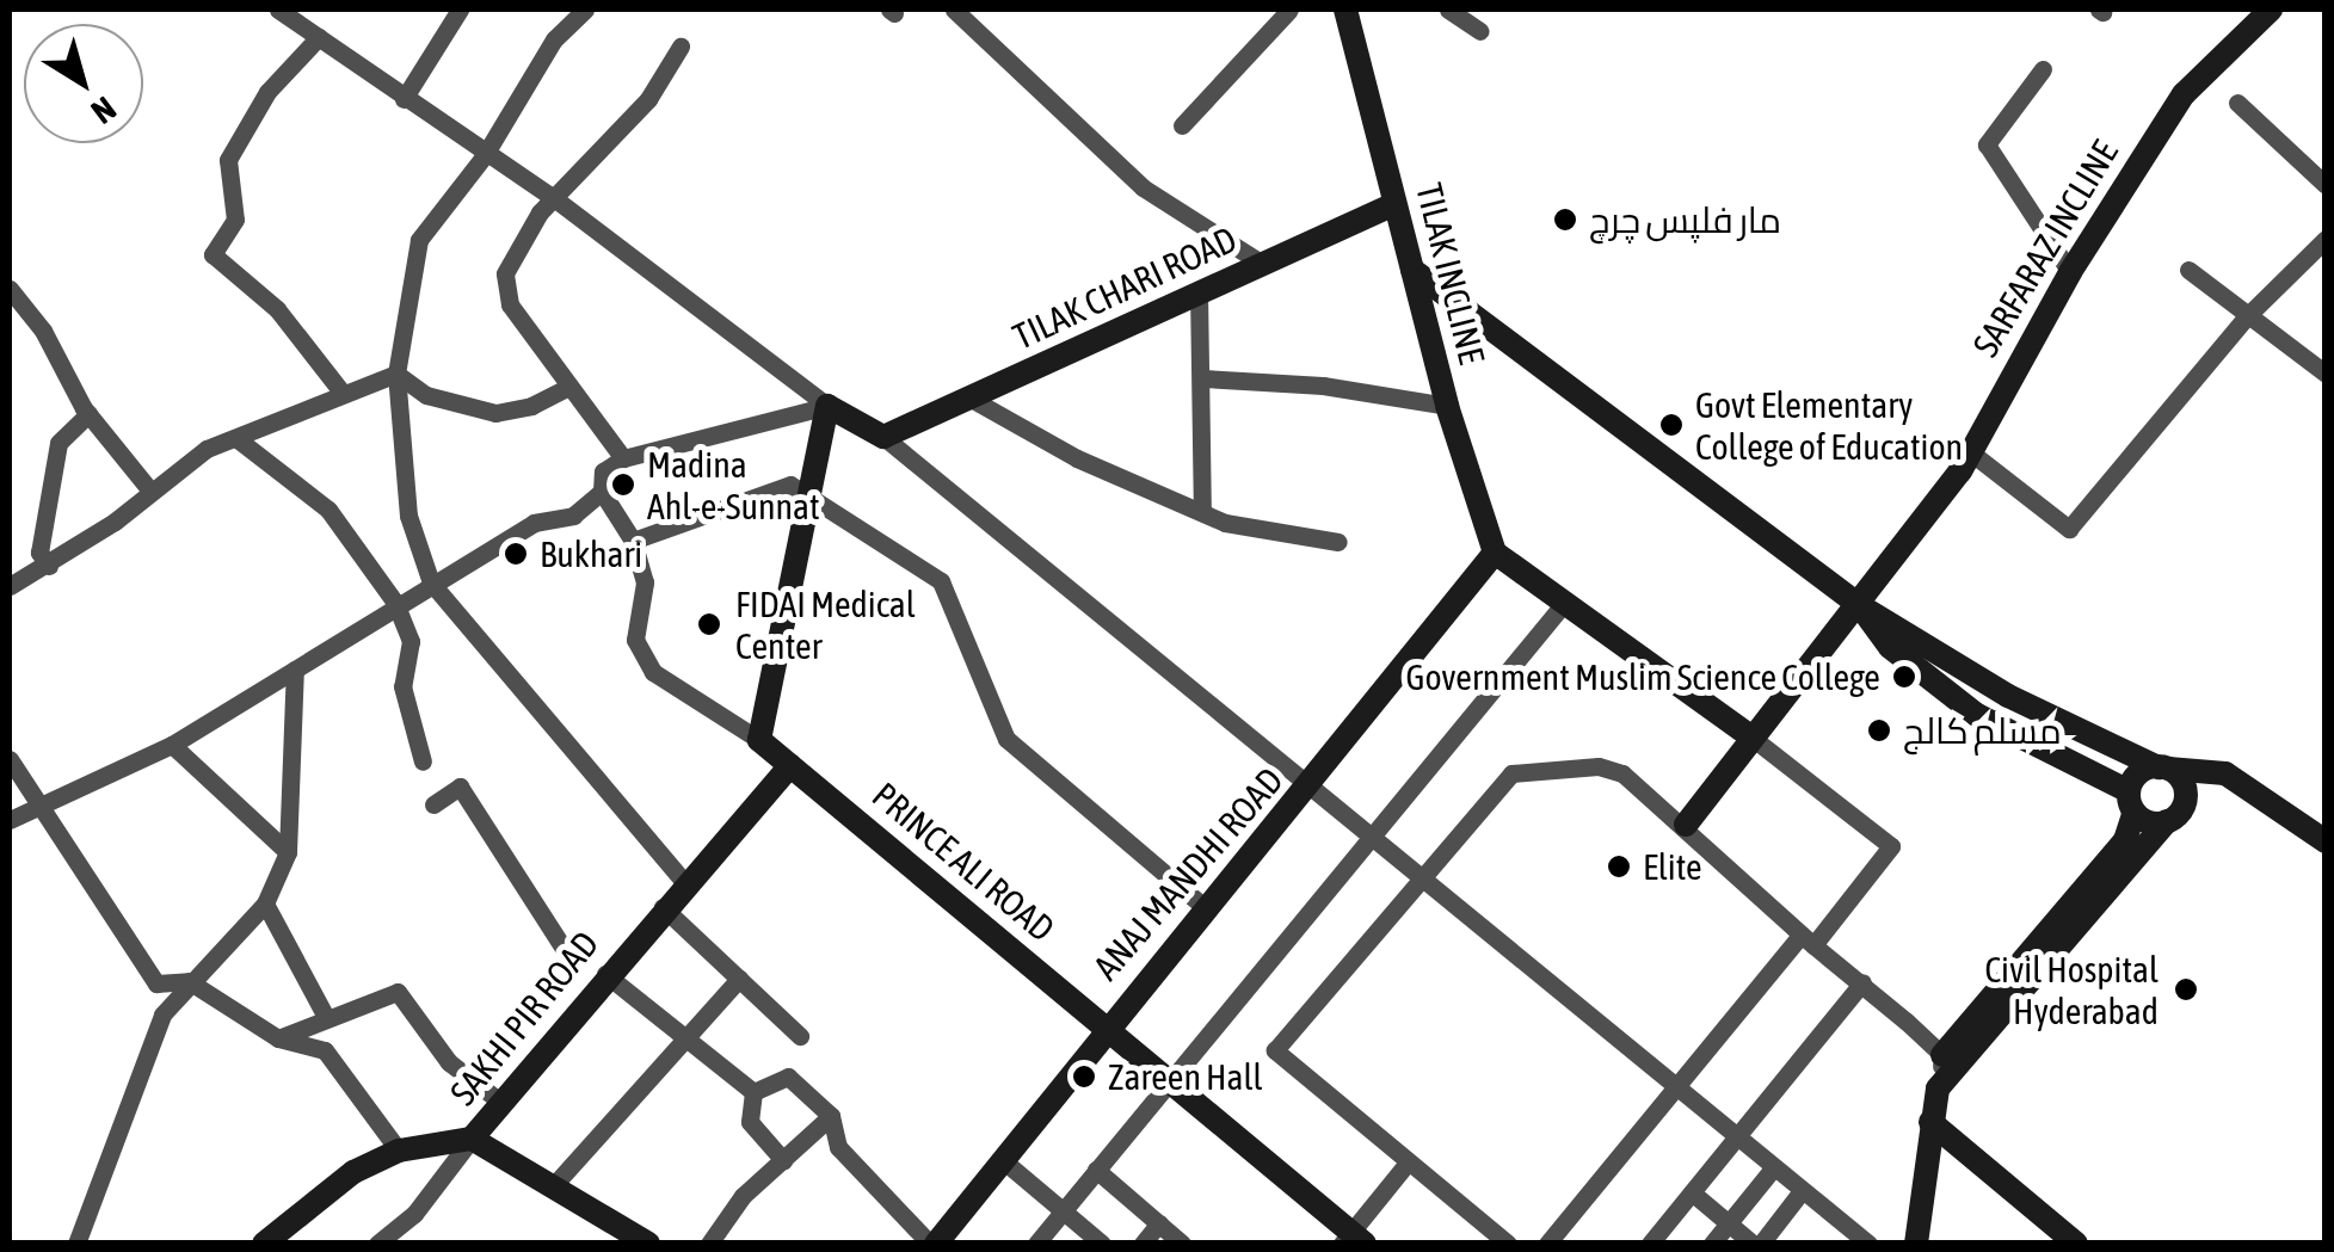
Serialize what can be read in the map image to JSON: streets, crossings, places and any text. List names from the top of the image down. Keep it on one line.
{"streets":{"street":["SARFARAZ INCLINE","TILAK INCLINE","TILAK CHARI ROAD","PRINCE ALI ROAD","ANAJ MANDHI ROAD","SAKHI PIR ROAD"]},"crossings":[["TILAK INCLINE","TILAK CHARI ROAD"],["TILAK INCLINE","ANAJ MANDHI ROAD"],["PRINCE ALI ROAD","ANAJ MANDHI ROAD"],["PRINCE ALI ROAD","SAKHI PIR ROAD"]],"places":["مار فلپس چرچ","Govt Elementary College of Education","Madina Ahl-e-Sunnat","Bukhari","FIDAI Medical Center","Government Muslim Science College","مسلم کالج","Elite","Civil Hospital Hyderabad","Zareen Hall"],"north":"bottom right"}
